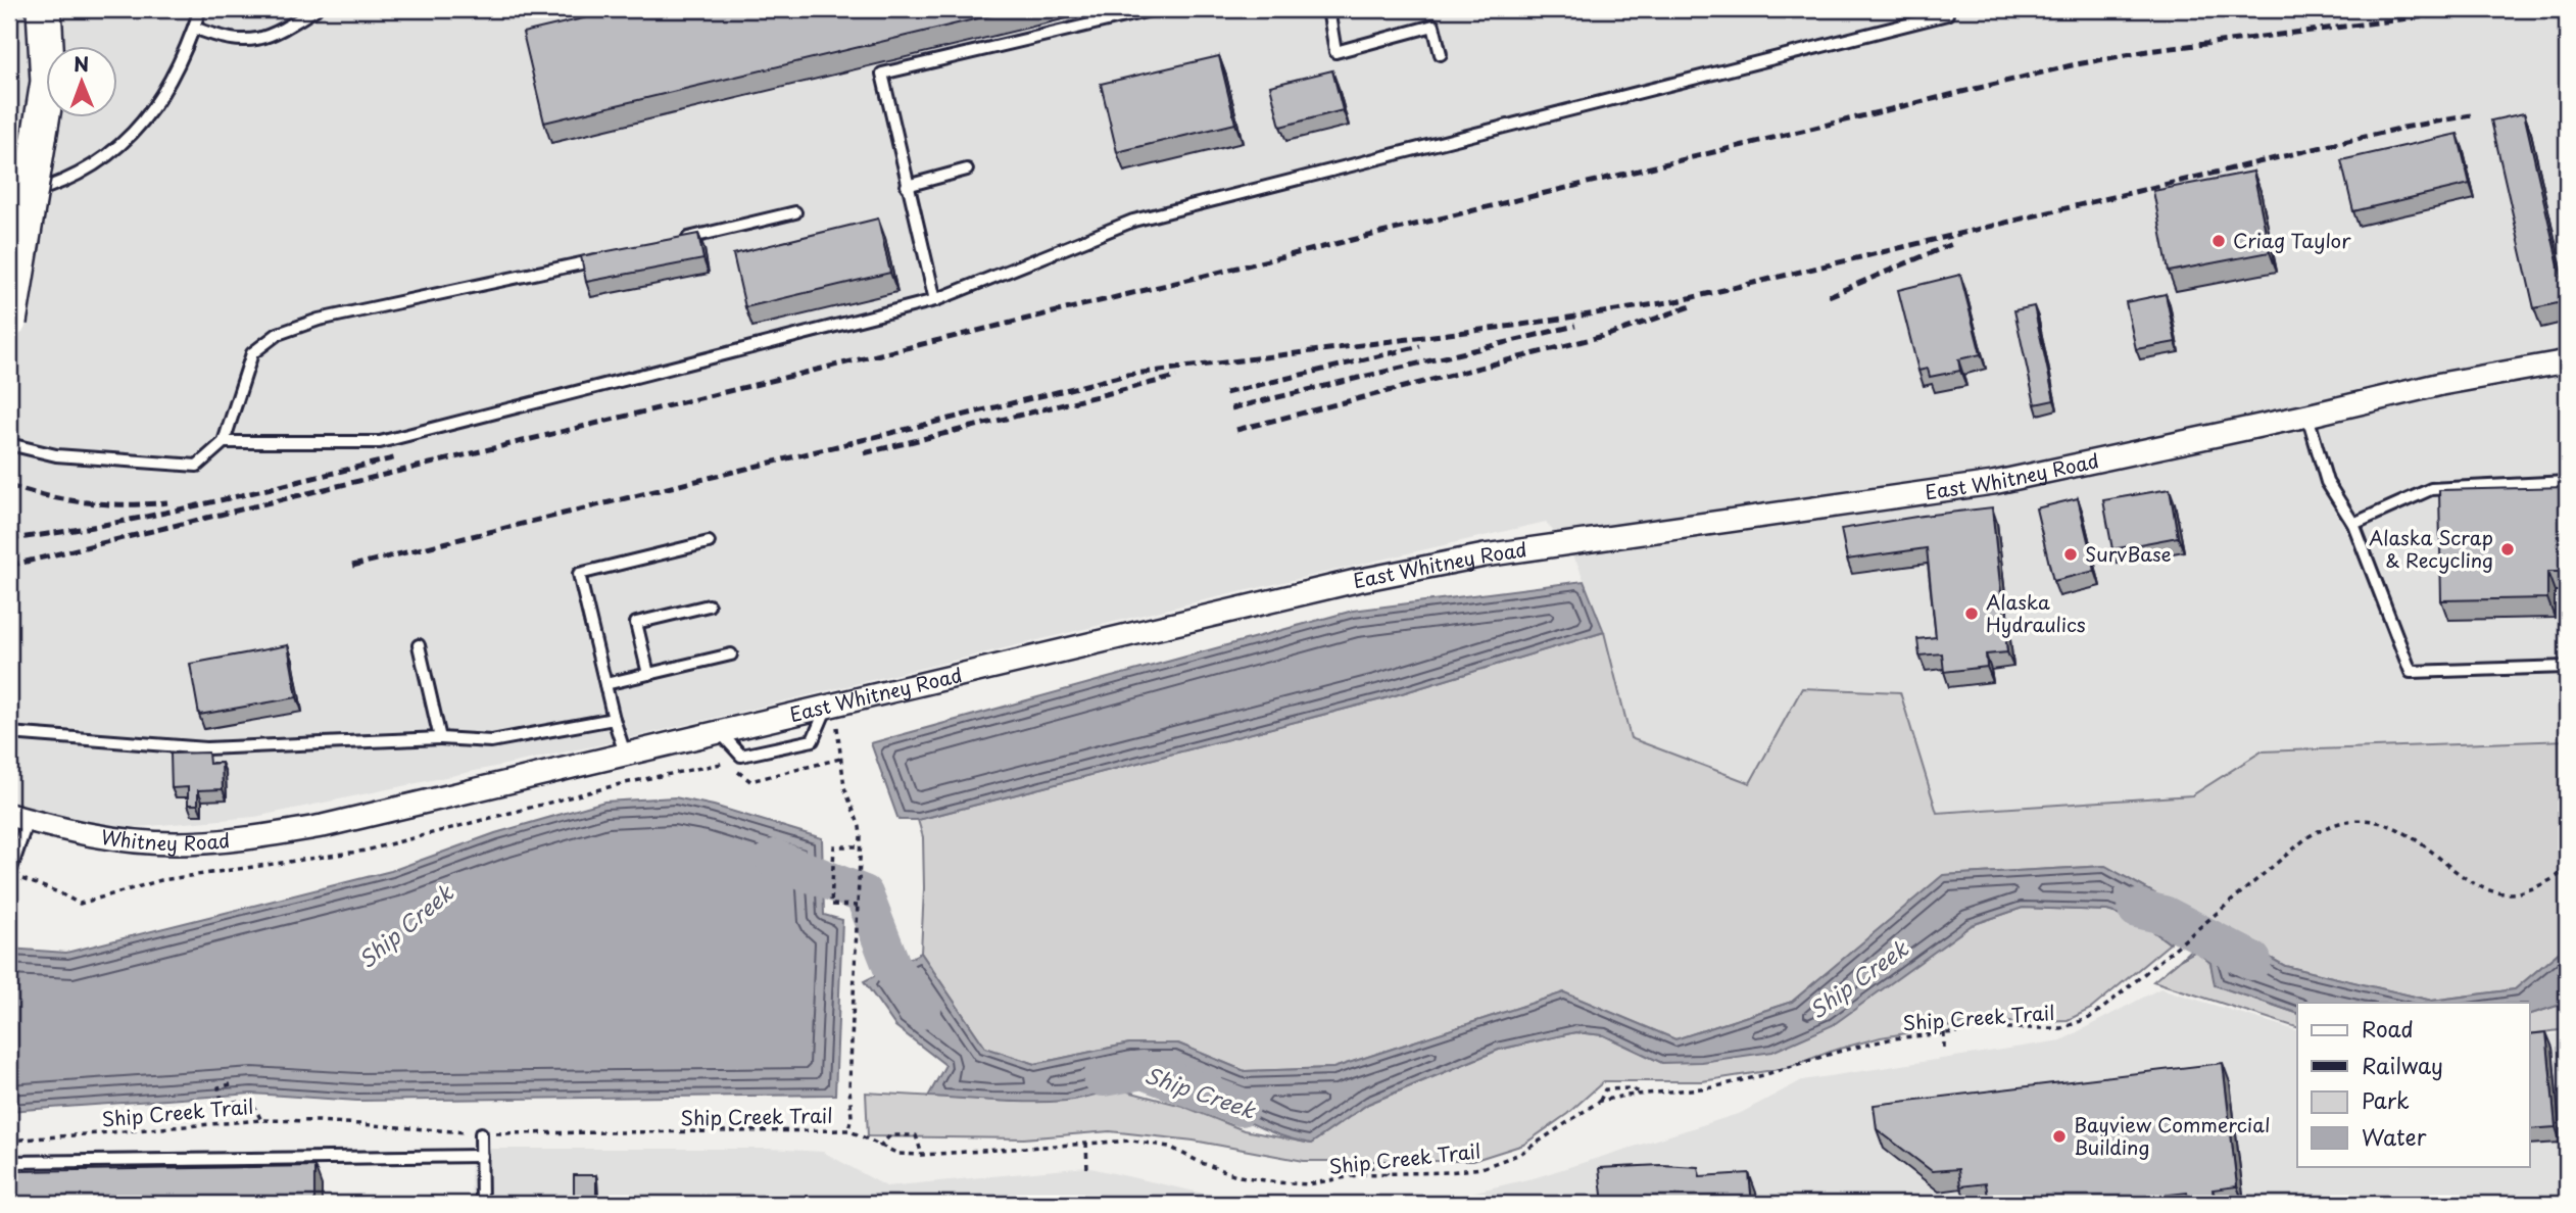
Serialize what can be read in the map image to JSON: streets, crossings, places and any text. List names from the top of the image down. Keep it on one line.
{"streets":{"street":["East Whitney Road","Whitney Road"],"path":["Ship Creek Trail"]},"crossings":[["East Whitney Road","Whitney Road"]],"water":["Ship Creek"],"places":["Criag Taylor","Alaska Scrap & Recycling","SurvBase","Alaska Hydraulics","Bayview Commercial Building"],"legend":["Road","Railway","Park","Water"],"north":"top"}
